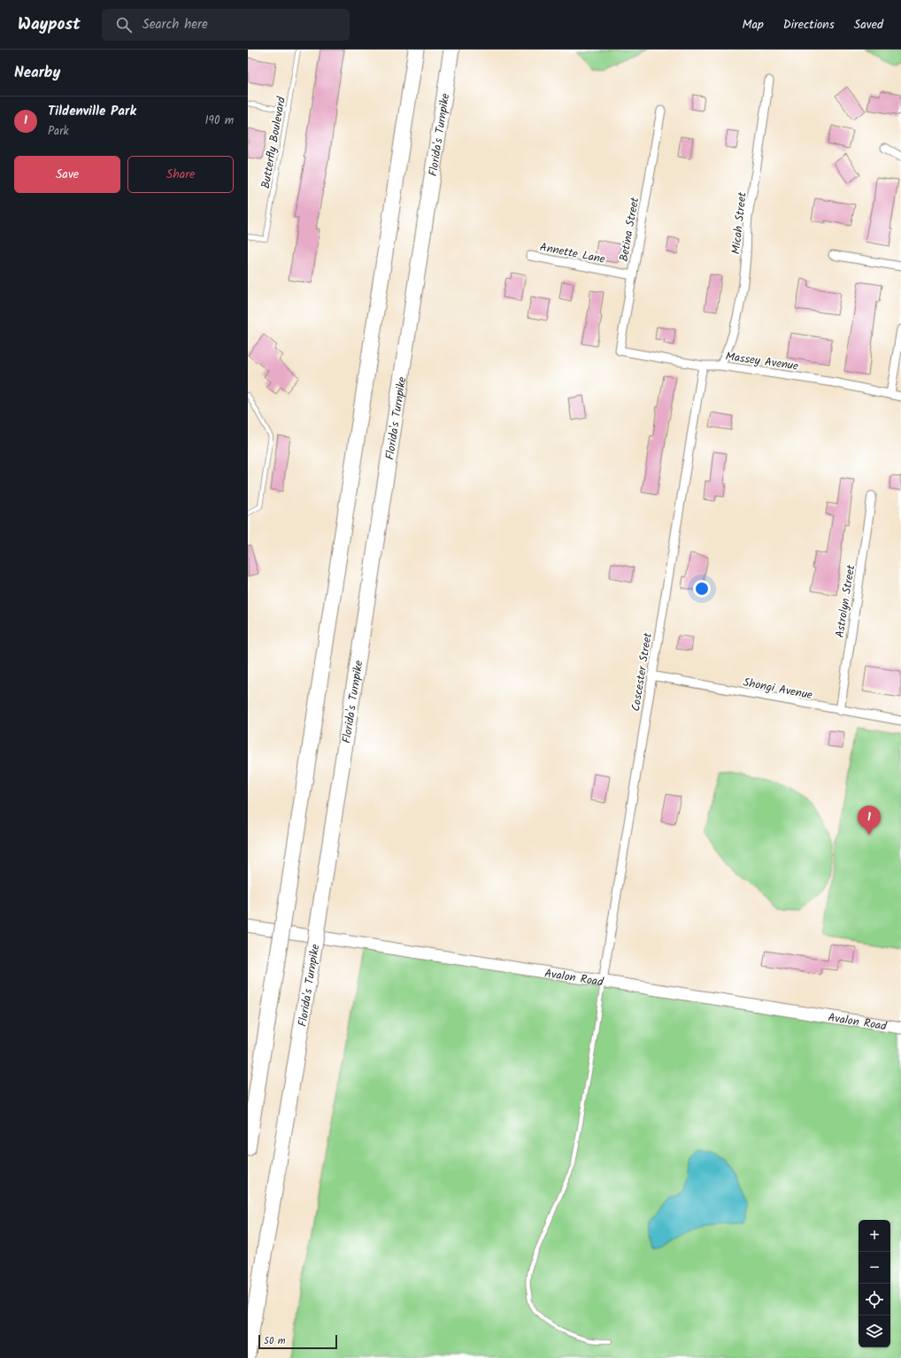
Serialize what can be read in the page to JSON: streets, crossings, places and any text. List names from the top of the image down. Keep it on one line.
{"streets":{"highway":["Florida's Turnpike"],"main road":["Avalon Road"],"street":["Micah Street","Betina Street","Annette Lane","Massey Avenue","Astrolyn Street","Coscester Street","Shongi Avenue"],"lane":["Butterfly Boulevard"]},"crossings":[["Micah Street","Massey Avenue"],["Betina Street","Annette Lane"],["Betina Street","Massey Avenue"],["Massey Avenue","Coscester Street"],["Astrolyn Street","Shongi Avenue"],["Coscester Street","Shongi Avenue"],["Coscester Street","Avalon Road"]],"scale_bar":"50 m","page":{"header":"Waypost","search":"Search here","nav":["Map","Directions","Saved"],"heading":"Nearby","list":[{"mark":"1","name":"Tildenville Park","note":"Park","value":"190 m"}],"buttons":["Save","Share"],"pins":"1","map_buttons":["+","−"],"scale":"50 m"}}
